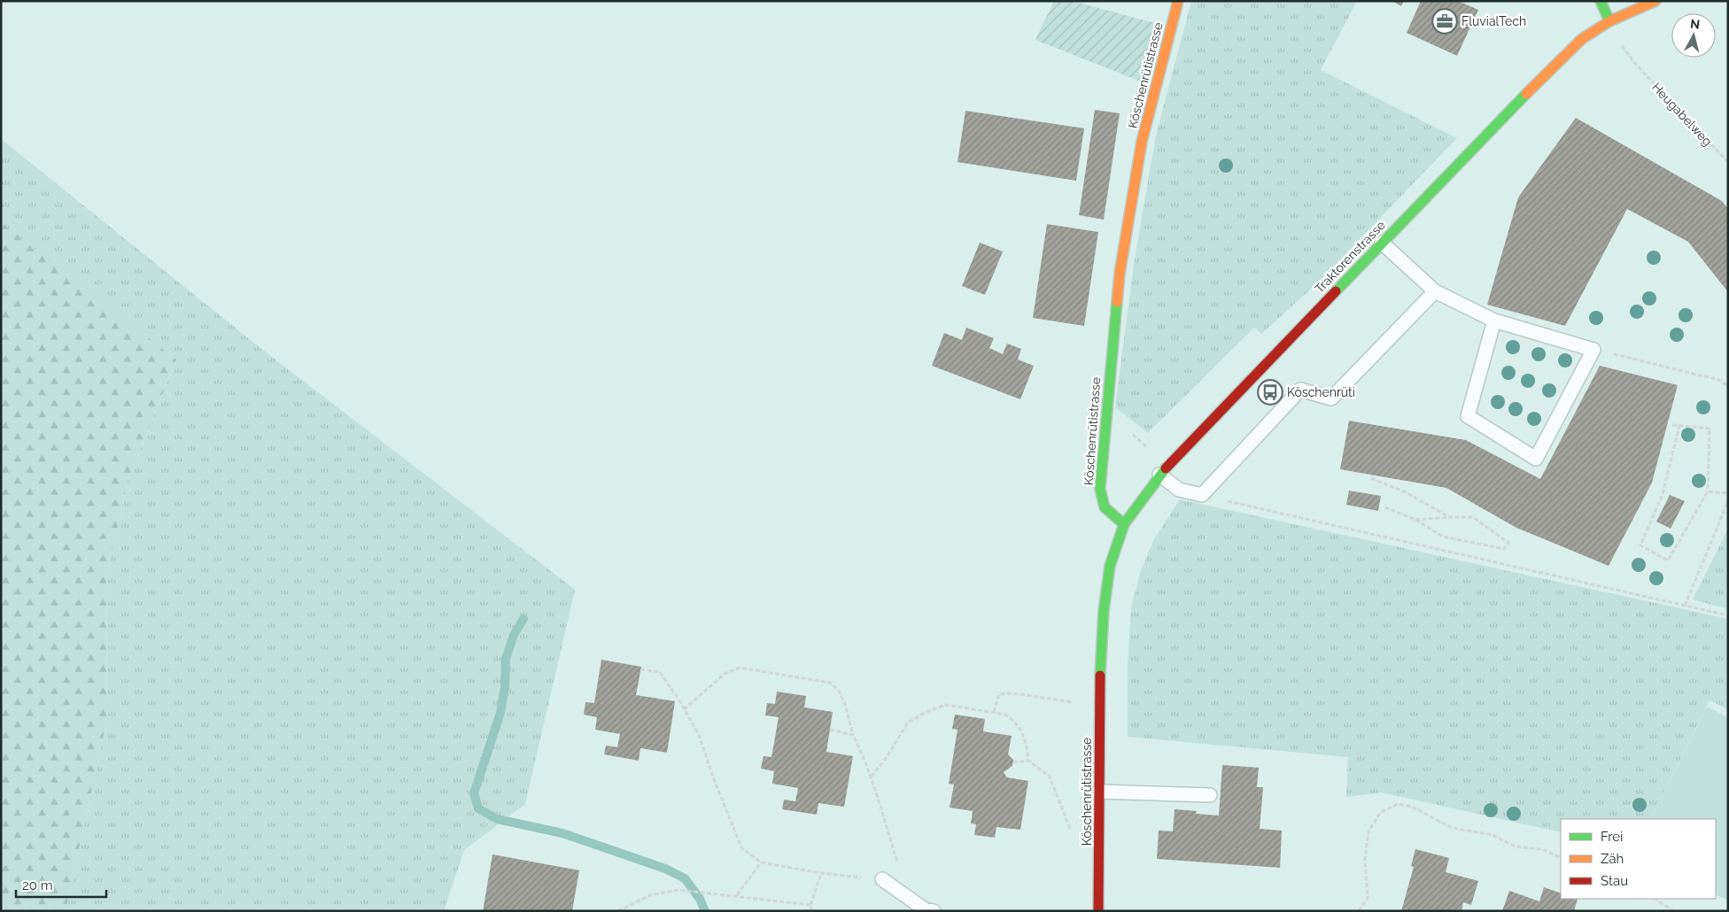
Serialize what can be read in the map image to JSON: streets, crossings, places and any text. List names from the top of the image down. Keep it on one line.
{"streets":{"street":["Köschenrütistrasse","Traktorenstrasse"],"path":["Heugabelweg"]},"crossings":[["Köschenrütistrasse","Traktorenstrasse"]],"places":{"office":["FluvialTech"],"bus stop":["Köschenrüti"]},"legend":["Frei","Zäh","Stau"],"scale_bar":"20 m","north":"top"}
